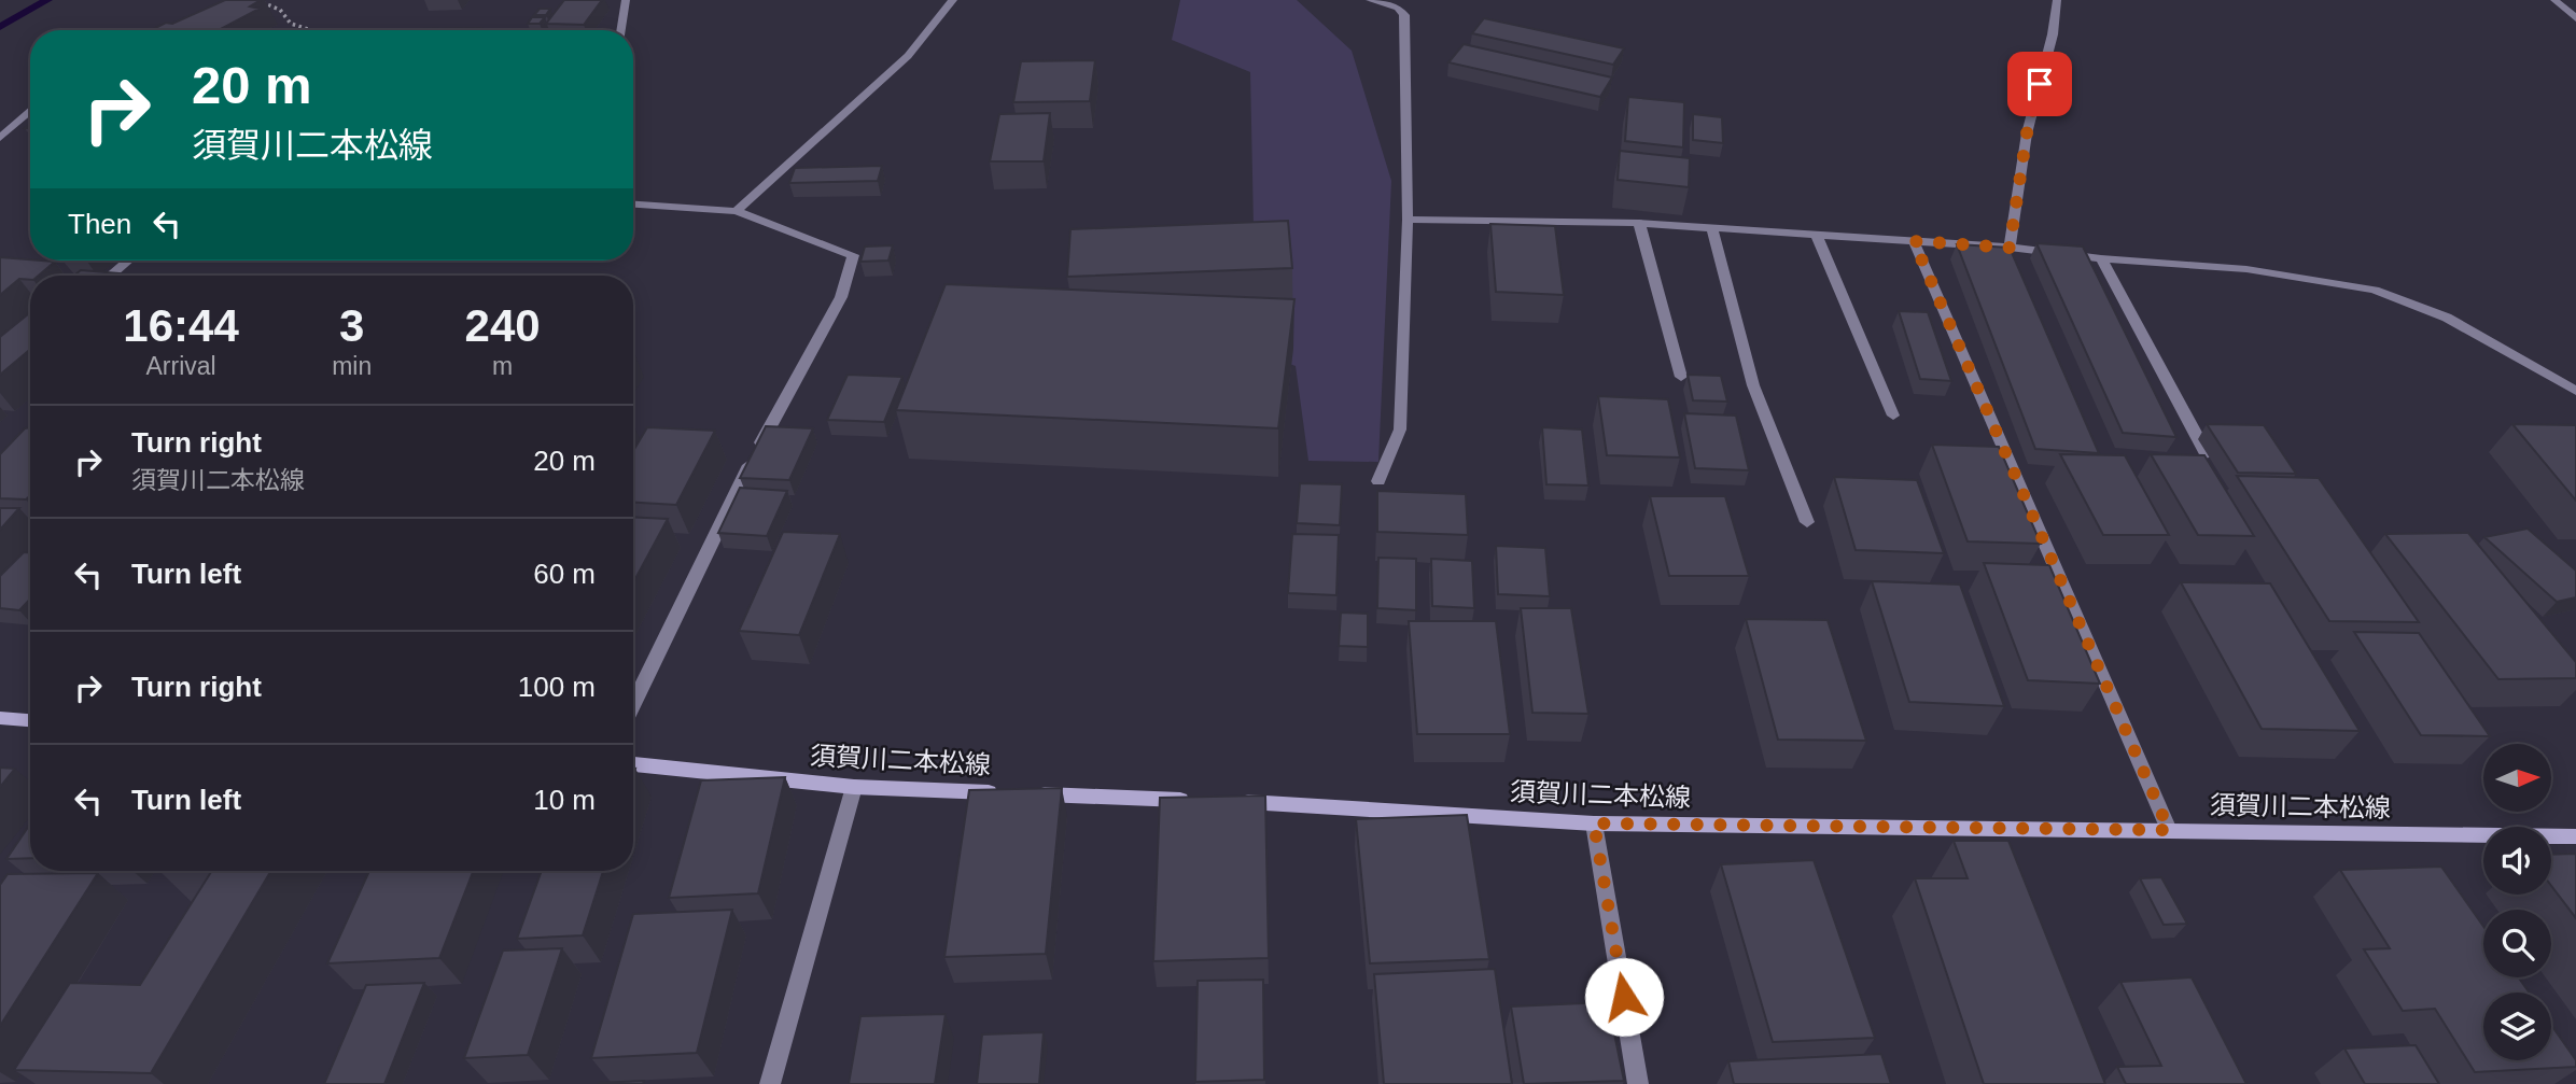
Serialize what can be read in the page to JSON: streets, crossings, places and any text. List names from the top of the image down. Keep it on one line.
{"streets":{"main road":["須賀川二本松線"]},"north":"right","page":{"turn":["20 m","須賀川二本松線"],"then":"Then","eta":["16:44","Arrival","3","min","240","m"],"list":[{"name":"Turn right","note":"須賀川二本松線","value":"20 m"},{"name":"Turn left","value":"60 m"},{"name":"Turn right","value":"100 m"},{"name":"Turn left","value":"10 m"}]}}
